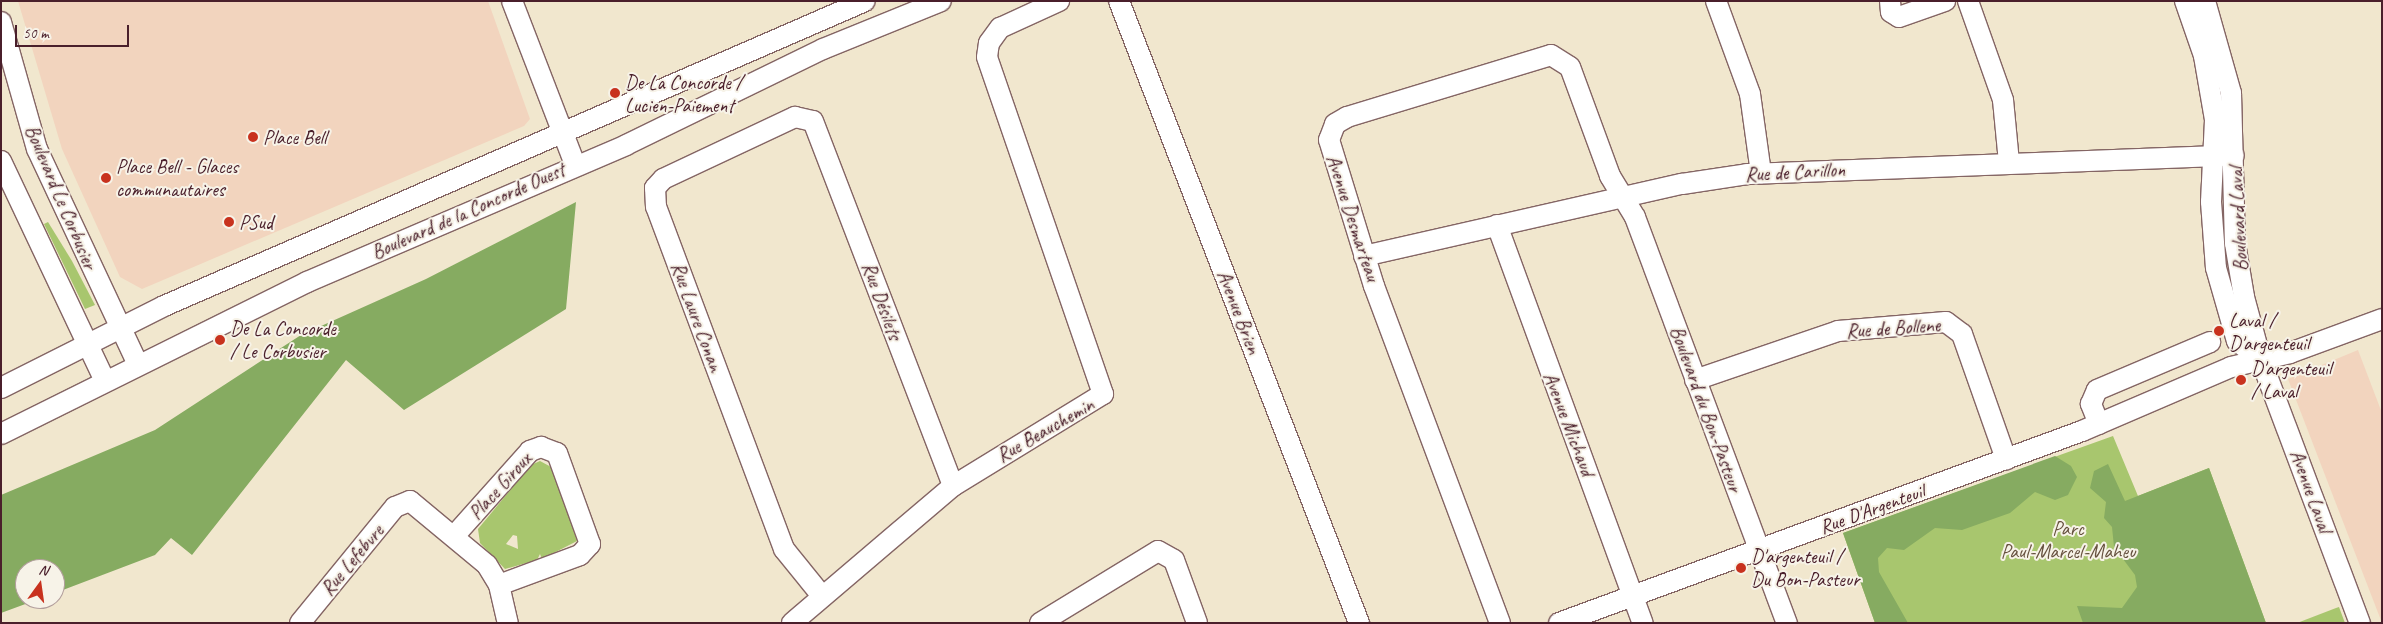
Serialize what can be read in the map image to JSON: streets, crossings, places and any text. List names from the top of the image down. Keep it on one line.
{"streets":{"street":["Rue de Carillon","Boulevard Le Corbusier","Boulevard de la Concorde Ouest","Avenue Desmarteau","Boulevard Laval","Rue Désilets","Avenue Brien","Rue Laure Conan","Rue de Bollene","Boulevard du Bon-Pasteur","Avenue Michaud","Rue Beauchemin","Place Giroux","Avenue Laval","Rue D'Argenteuil","Rue Lefebvre"]},"crossings":[["Rue de Carillon","Avenue Desmarteau"],["Rue de Carillon","Boulevard Laval"],["Rue de Carillon","Boulevard du Bon-Pasteur"],["Rue de Carillon","Avenue Michaud"],["Boulevard Le Corbusier","Boulevard de la Concorde Ouest"],["Avenue Desmarteau","Boulevard du Bon-Pasteur"],["Boulevard Laval","Avenue Laval"],["Boulevard Laval","Rue D'Argenteuil"],["Rue Désilets","Rue Laure Conan"],["Rue Désilets","Rue Beauchemin"],["Rue Laure Conan","Rue Beauchemin"],["Rue de Bollene","Boulevard du Bon-Pasteur"],["Rue de Bollene","Rue D'Argenteuil"],["Boulevard du Bon-Pasteur","Rue D'Argenteuil"],["Avenue Michaud","Rue D'Argenteuil"],["Place Giroux","Rue Lefebvre"],["Avenue Laval","Rue D'Argenteuil"]],"parks":["Parc Paul-Marcel-Maheu"],"places":["De La Concorde / Lucien-Paiement","Place Bell","Place Bell - Glaces communautaires","PSud","Laval / D'argenteuil","De La Concorde / Le Corbusier","D'argenteuil / Laval","D'argenteuil / Du Bon-Pasteur"],"scale_bar":"50 m","north":"top"}
